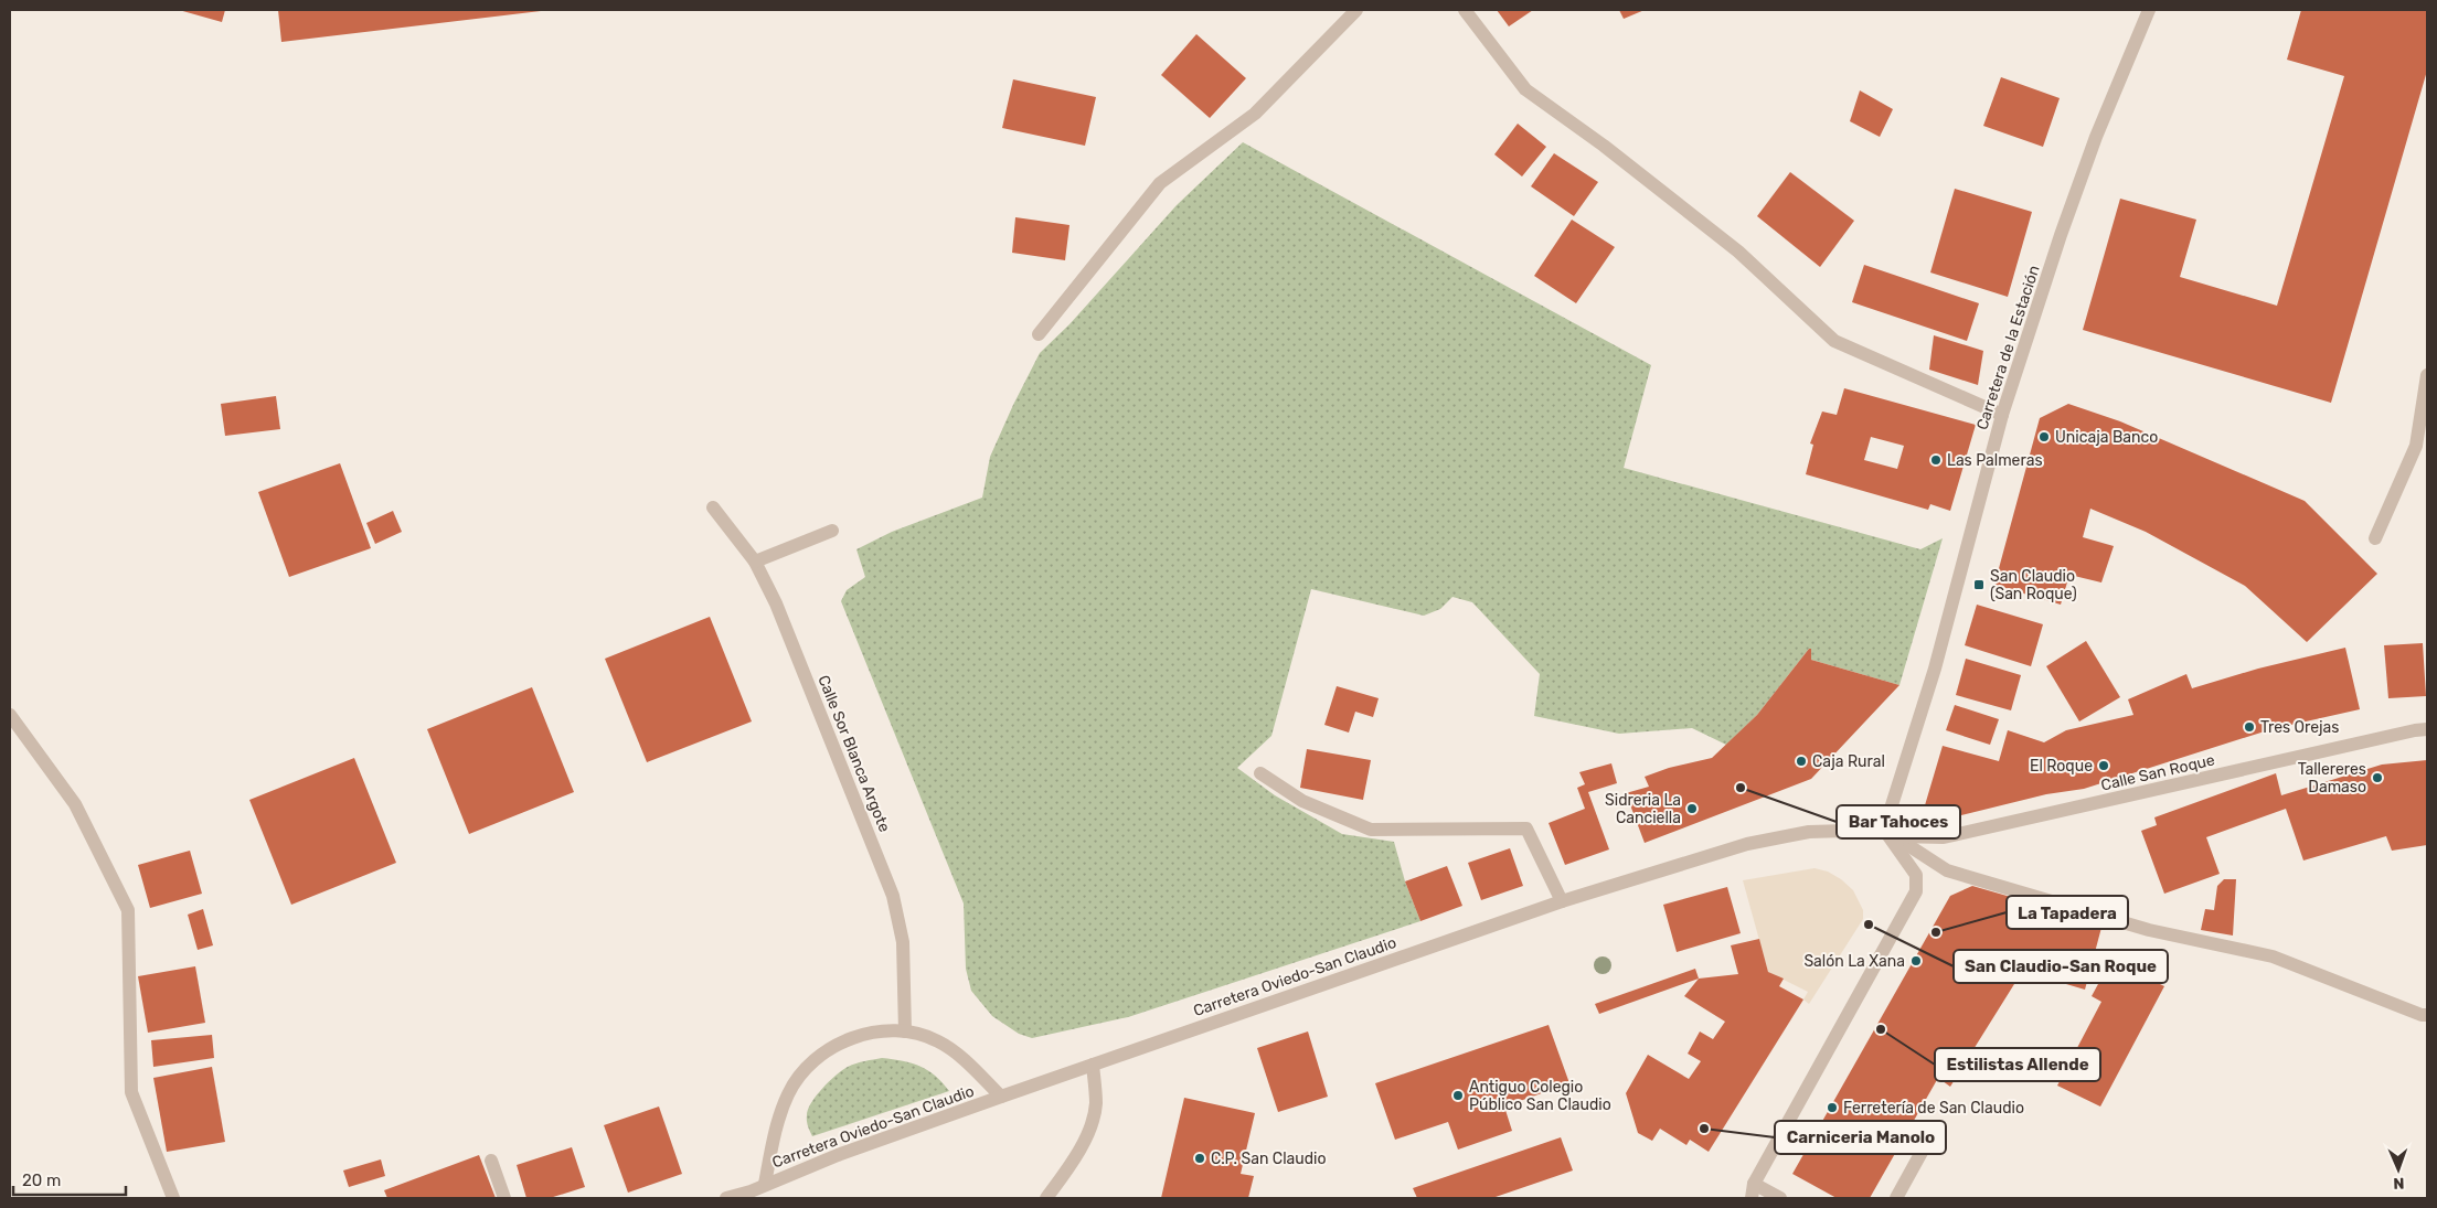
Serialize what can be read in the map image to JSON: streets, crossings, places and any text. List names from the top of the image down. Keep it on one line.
{"streets":{"street":["Carretera de la Estación","Calle Sor Blanca Argote","Calle San Roque","Carretera Oviedo-San Claudio"]},"crossings":[["Carretera de la Estación","Calle San Roque"],["Carretera de la Estación","Carretera Oviedo-San Claudio"],["Calle San Roque","Carretera Oviedo-San Claudio"]],"places":{"other":["Unicaja Banco","Las Palmeras","Tres Orejas","Caja Rural","El Roque","Tallereres Damaso","Bar Tahoces","Sidreria La Canciella","San Claudio-San Roque","La Tapadera","Salón La Xana","Estilistas Allende","Antiguo Colegio Público San Claudio","Ferretería de San Claudio","Carniceria Manolo","C.P. San Claudio"],"transit":["San Claudio (San Roque)"]},"scale_bar":"20 m","north":"bottom"}
